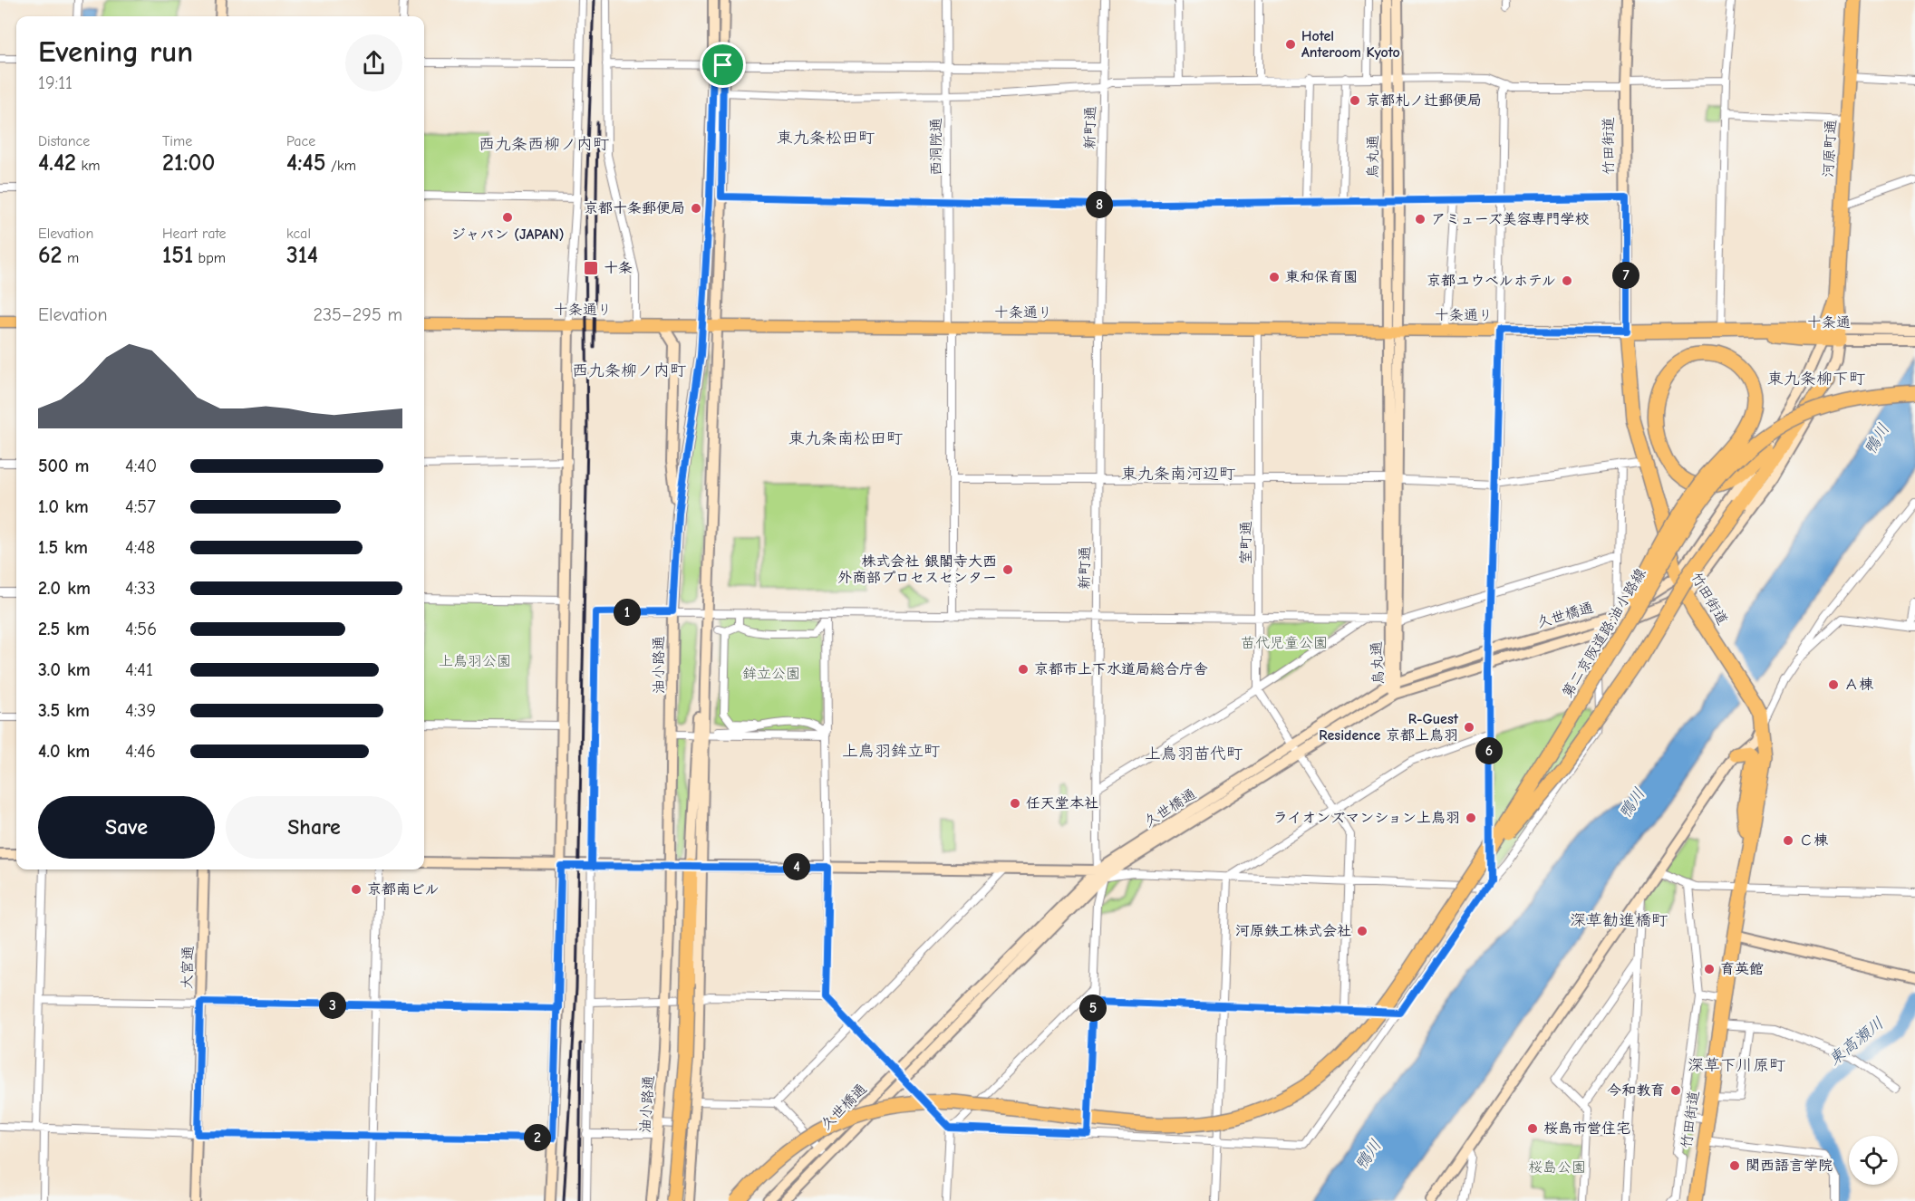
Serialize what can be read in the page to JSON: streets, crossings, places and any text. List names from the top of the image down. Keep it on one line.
{"streets":{"highway":["竹田街道","河原町通","十条通","第二京阪道路;油小路線"],"main road":["十条通り"],"street":["新町通","西洞院通","烏丸通","室町通","久世橋通","油小路通","大宮通"]},"crossings":[["新町通","十条通り"],["新町通","久世橋通"],["竹田街道","十条通り"],["竹田街道","十条通"],["竹田街道","久世橋通"],["西洞院通","十条通り"],["河原町通","十条通"],["烏丸通","十条通り"],["烏丸通","久世橋通"],["十条通り","十条通"],["十条通り","室町通"],["十条通り","油小路通"]],"districts":["東九条松田町","西九条西柳ノ内町","西九条柳ノ内町","東九条柳下町","東九条南松田町","東九条南河辺町","上鳥羽鉾立町","上鳥羽苗代町","深草勧進橋町","深草下川原町"],"water":["鴨川","東高瀬川"],"parks":["苗代児童公園","上鳥羽公園","鉾立公園","桜島公園"],"places":{"other":["Hotel Anteroom Kyoto","京都札ノ辻郵便局","京都十条郵便局","ジャパン (JAPAN)","アミューズ美容専門学校","東和保育園","京都ユウベルホテル","株式会社 銀閣寺大西 外商部プロセスセンター","京都市上下水道局総合庁舎","Ａ棟","R-Guest Residence 京都上鳥羽","任天堂本社","ライオンズマンション上鳥羽","Ｃ棟","京都南ビル","河原鉄工株式会社","育英館","今和教育","桜島市営住宅","関西語言学院"],"transit":["十条"]},"page":{"heading":["Evening run","19:11"],"stats":[["Distance","4.42 km"],["Time","21:00"],["Pace","4:45 /km"],["Elevation","62 m"],["Heart rate","151 bpm"],["kcal","314"]],"pins":["8","7","1","6","4","3","5","2"],"chart":["Elevation","235–295 m"],"list":[{"name":"500 m","note":"4:40"},{"name":"1.0 km","note":"4:57"},{"name":"1.5 km","note":"4:48"},{"name":"2.0 km","note":"4:33"},{"name":"2.5 km","note":"4:56"},{"name":"3.0 km","note":"4:41"},{"name":"3.5 km","note":"4:39"},{"name":"4.0 km","note":"4:46"}],"buttons":["Save","Share"]}}
